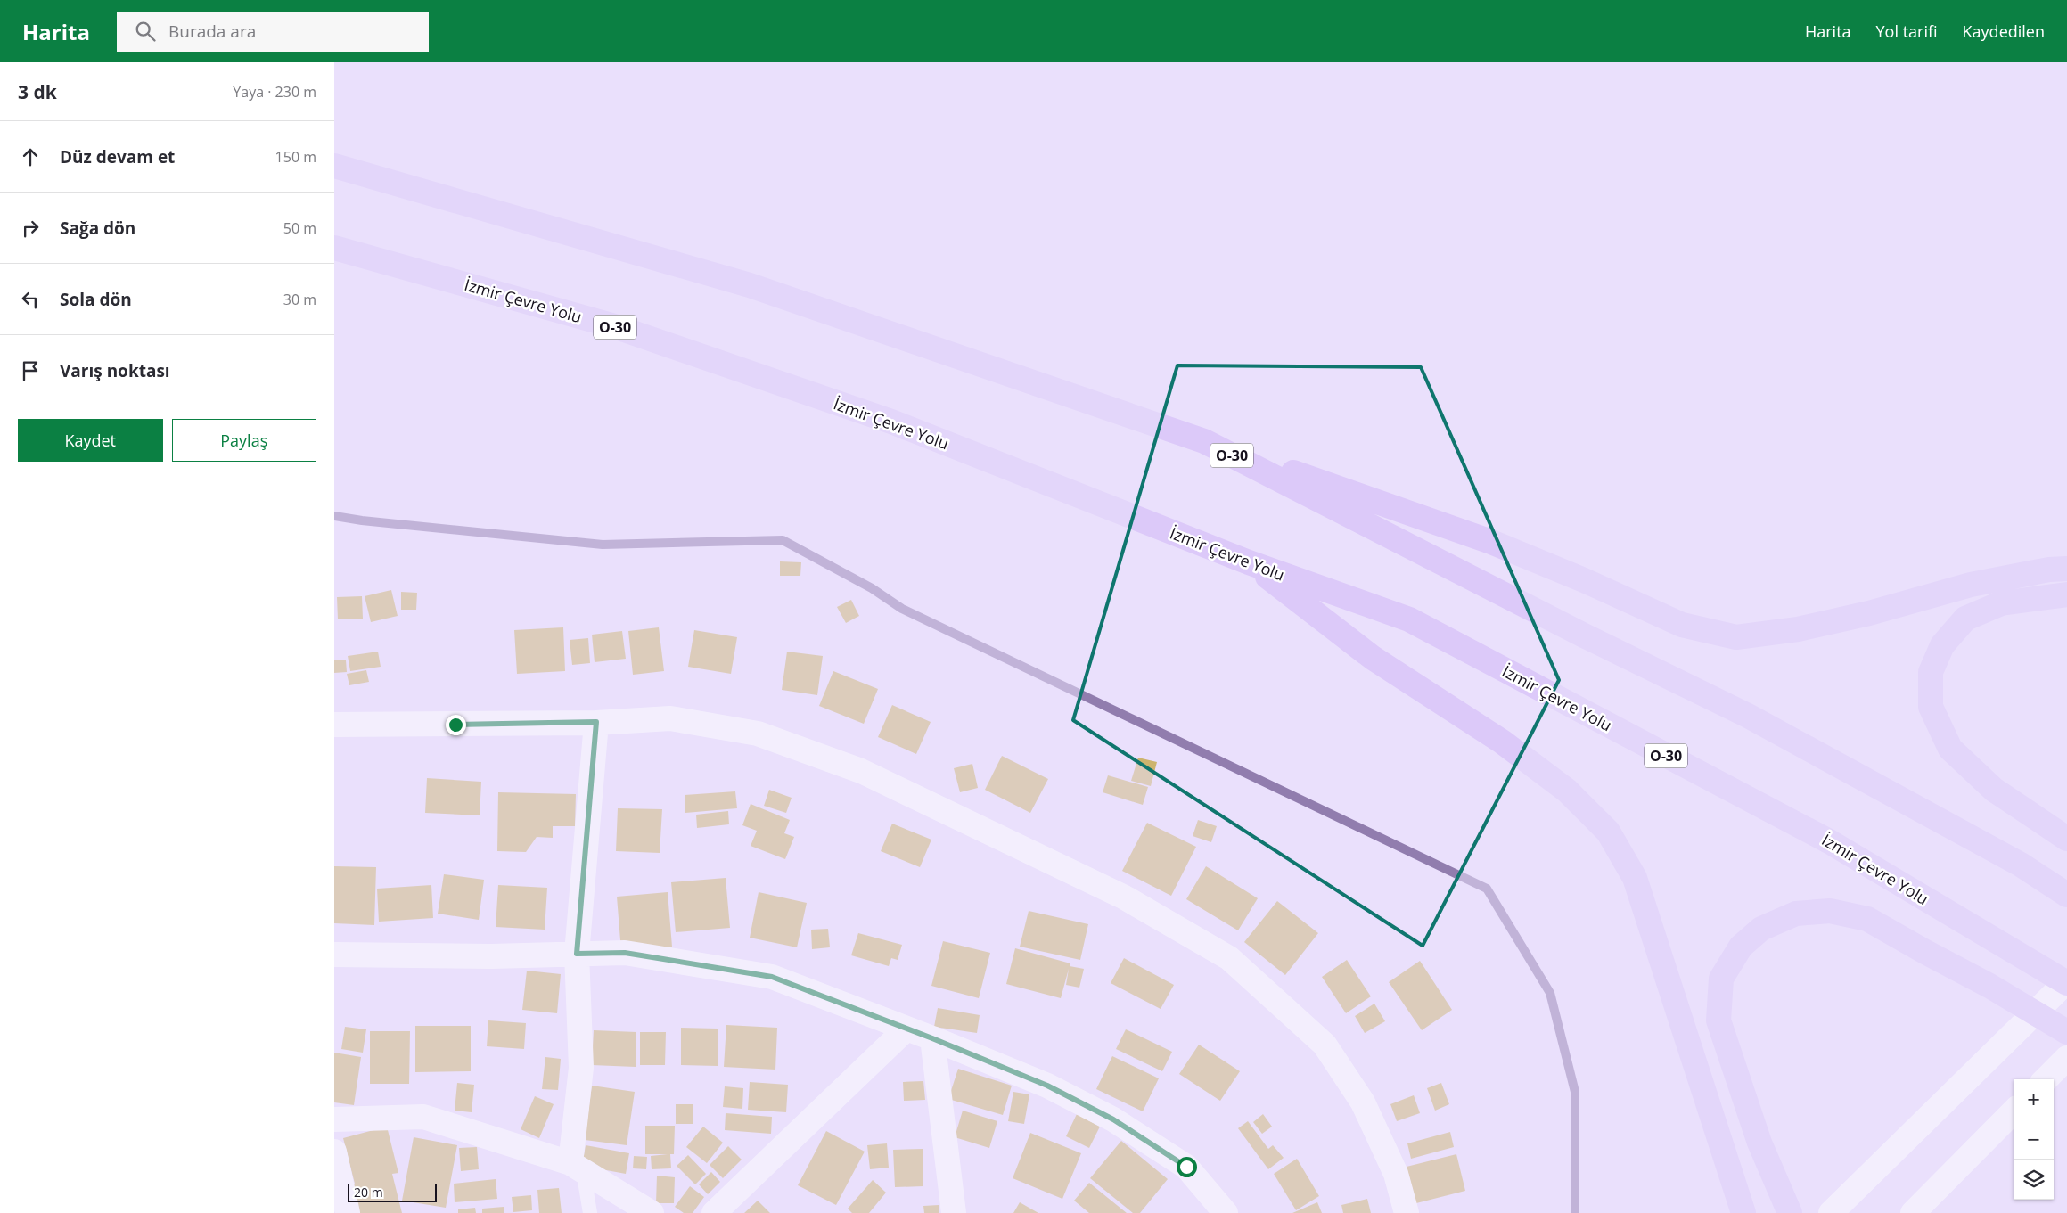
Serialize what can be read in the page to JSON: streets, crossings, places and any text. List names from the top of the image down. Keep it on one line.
{"streets":{"highway":["İzmir Çevre Yolu","O-30"]},"scale_bar":"20 m","page":{"header":"Harita","search":"Burada ara","nav":["Harita","Yol tarifi","Kaydedilen"],"heading":["3 dk","Yaya · 230 m"],"list":[["Düz devam et","150 m"],["Sağa dön","50 m"],["Sola dön","30 m"],"Varış noktası"],"buttons":["Kaydet","Paylaş"],"map_buttons":["+","−"],"scale":"20 m"}}
